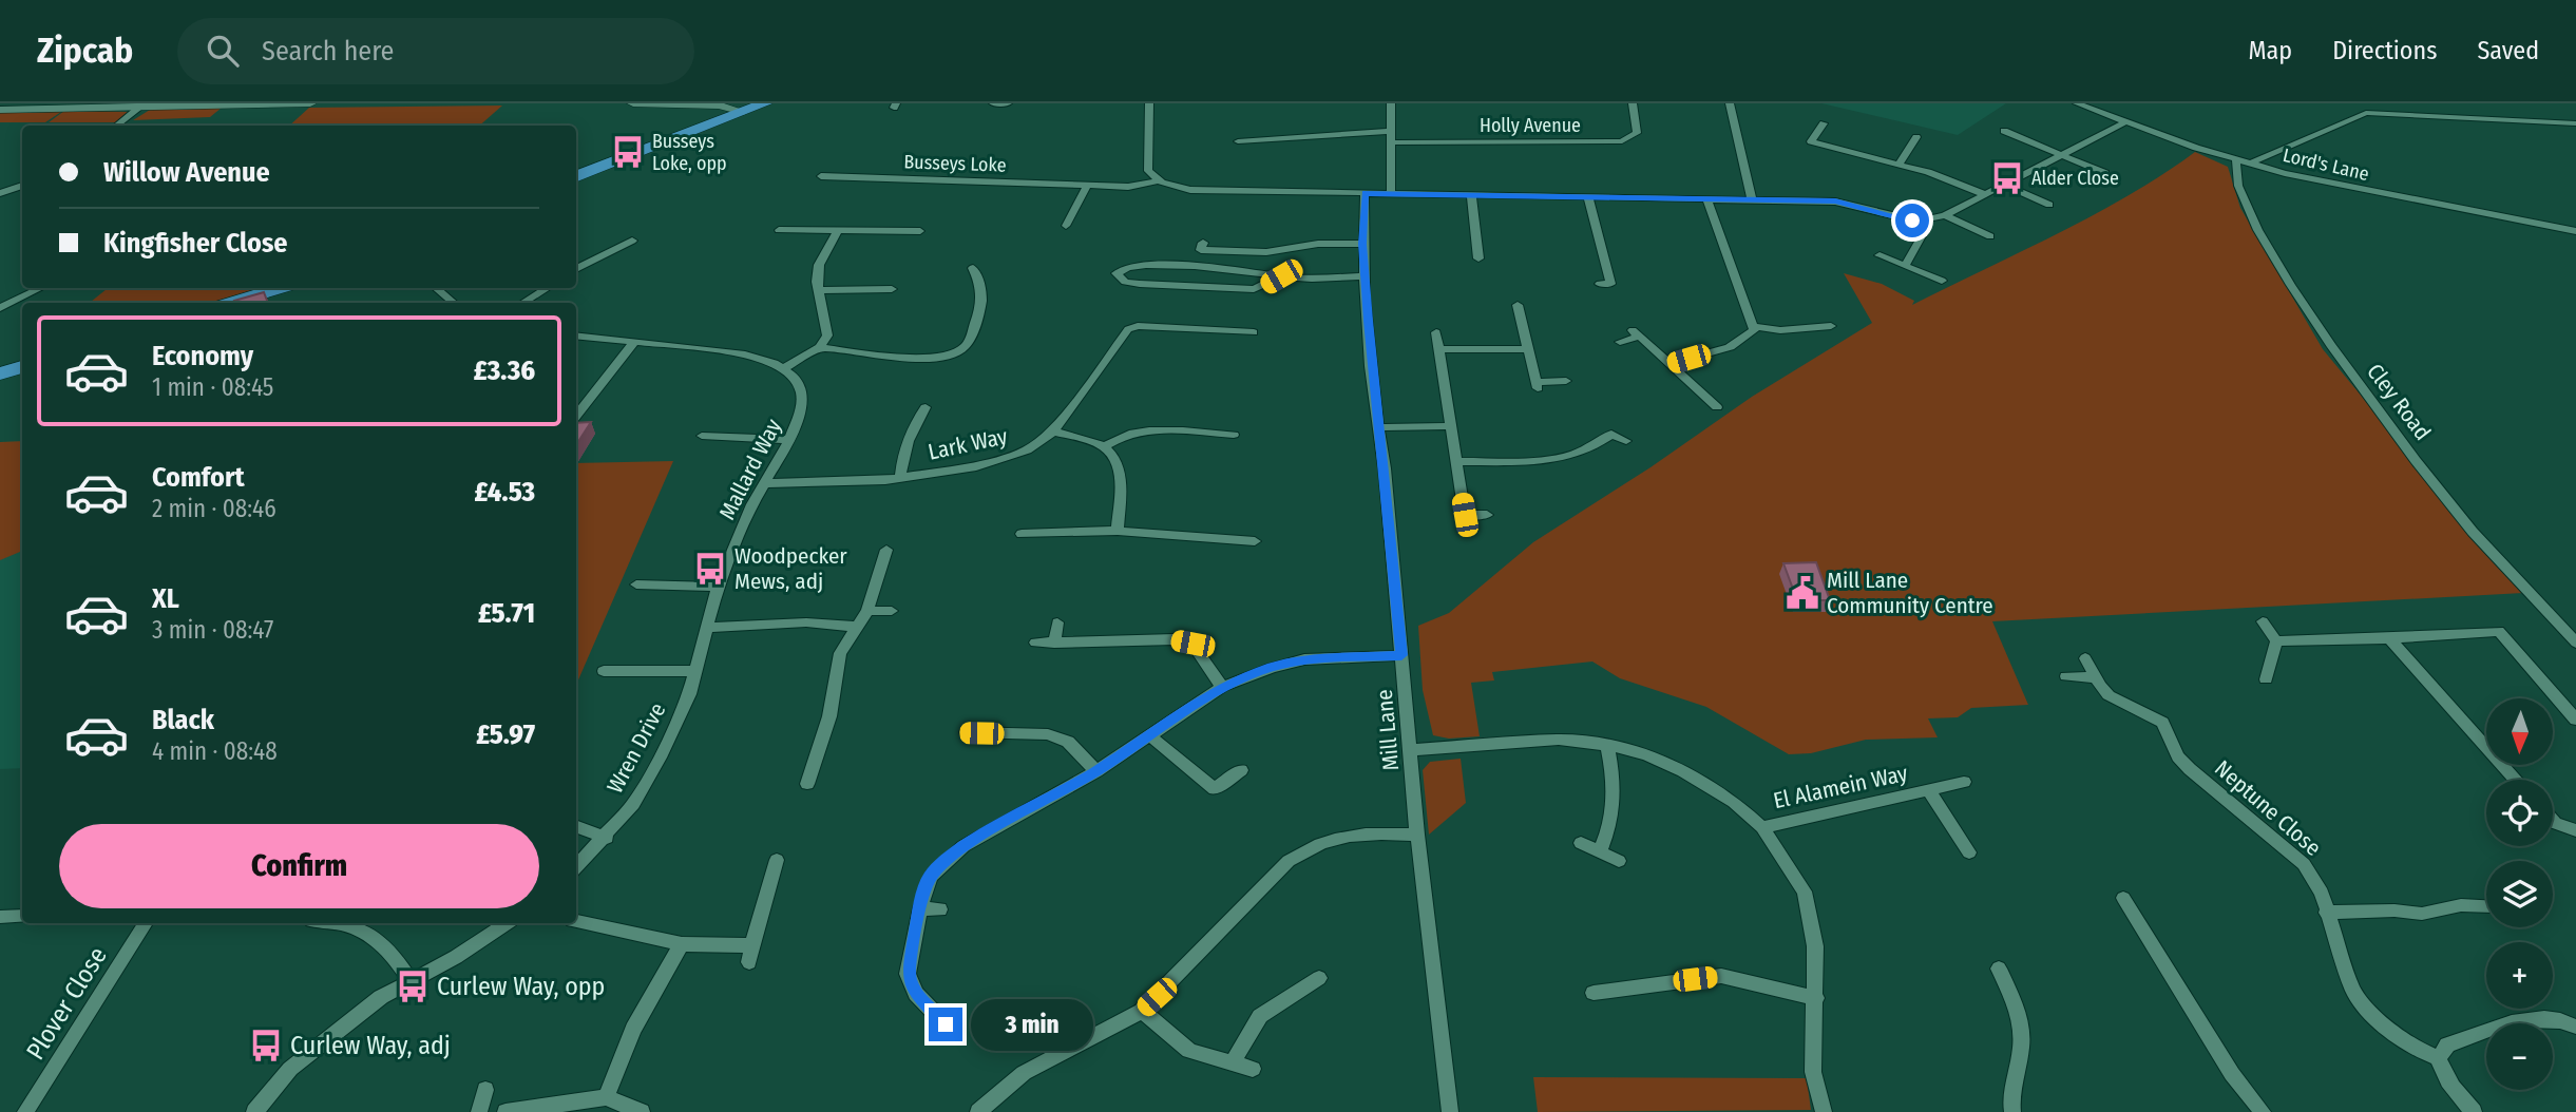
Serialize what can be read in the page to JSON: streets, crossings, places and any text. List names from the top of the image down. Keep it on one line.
{"streets":{"street":["Holly Avenue","Busseys Loke","Lord's Lane","Cley Road","Lark Way","Mallard Way","Mill Lane","Wren Drive","El Alamein Way","Neptune Close","Plover Close"]},"crossings":[["Lord's Lane","Cley Road"],["Lark Way","Mallard Way"],["Mallard Way","Wren Drive"],["Mill Lane","El Alamein Way"]],"places":{"bus stop":["Busseys Loke, opp","Alder Close","Woodpecker Mews, adj","Curlew Way, opp","Curlew Way, adj"],"public building":["Mill Lane Community Centre"]},"north":"bottom","page":{"header":"Zipcab","search":"Search here","nav":["Map","Directions","Saved"],"banner":["Willow Avenue","Kingfisher Close"],"list":[{"name":"Economy","note":"1 min · 08:45","value":"£3.36"},{"name":"Comfort","note":"2 min · 08:46","value":"£4.53"},{"name":"XL","note":"3 min · 08:47","value":"£5.71"},{"name":"Black","note":"4 min · 08:48","value":"£5.97"}],"map_buttons":["+","−"],"buttons":"Confirm","bubble":"3 min"}}
